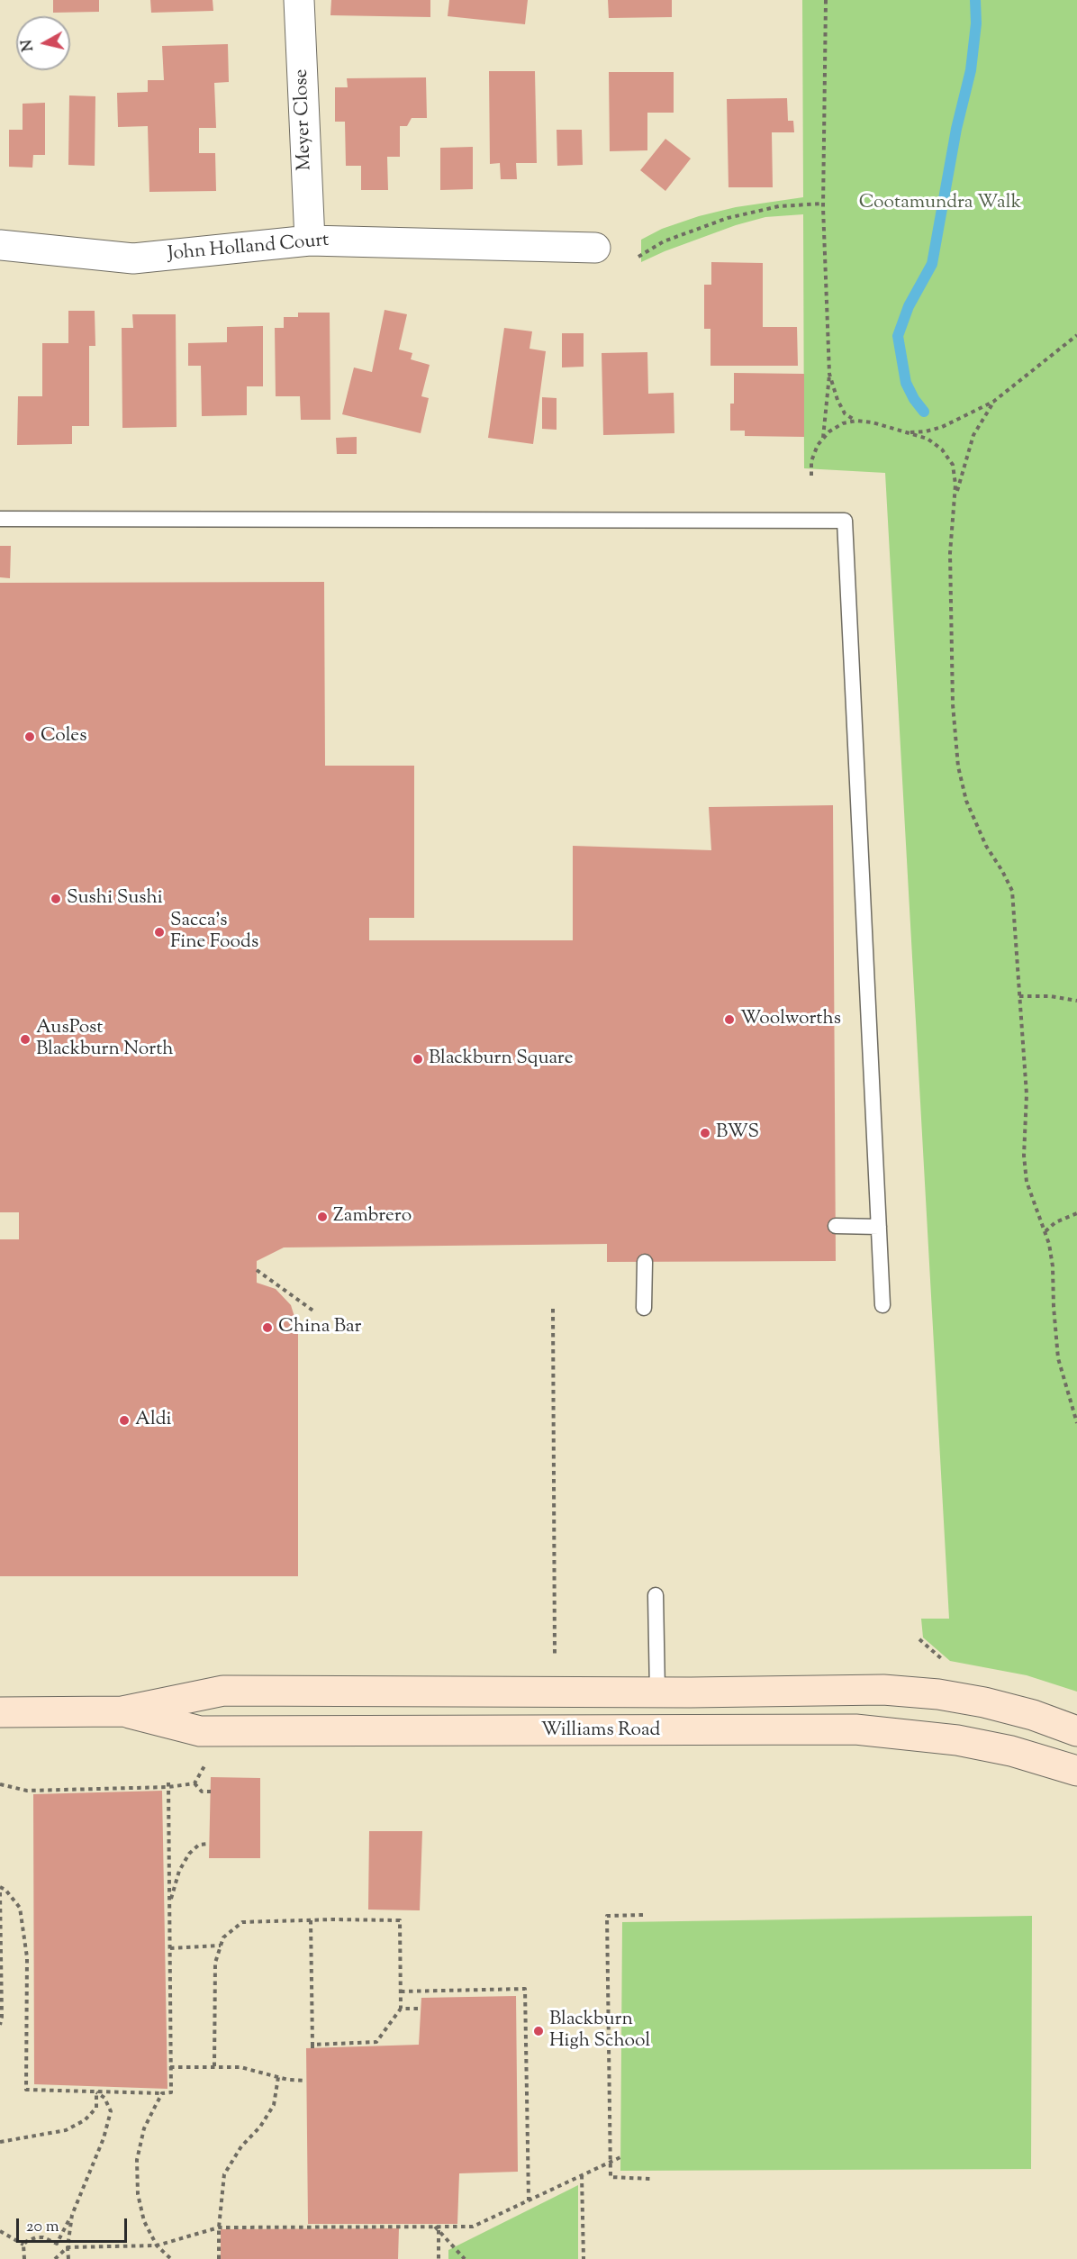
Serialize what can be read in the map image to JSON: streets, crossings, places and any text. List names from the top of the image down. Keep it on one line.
{"streets":{"main road":["Williams Road"],"street":["Meyer Close","John Holland Court"]},"crossings":[["Meyer Close","John Holland Court"]],"parks":["Cootamundra Walk"],"places":["Coles","Sushi Sushi","Sacca's Fine Foods","Woolworths","AusPost Blackburn North","Blackburn Square","BWS","Zambrero","China Bar","Aldi","Blackburn High School"],"scale_bar":"20 m","north":"left"}
